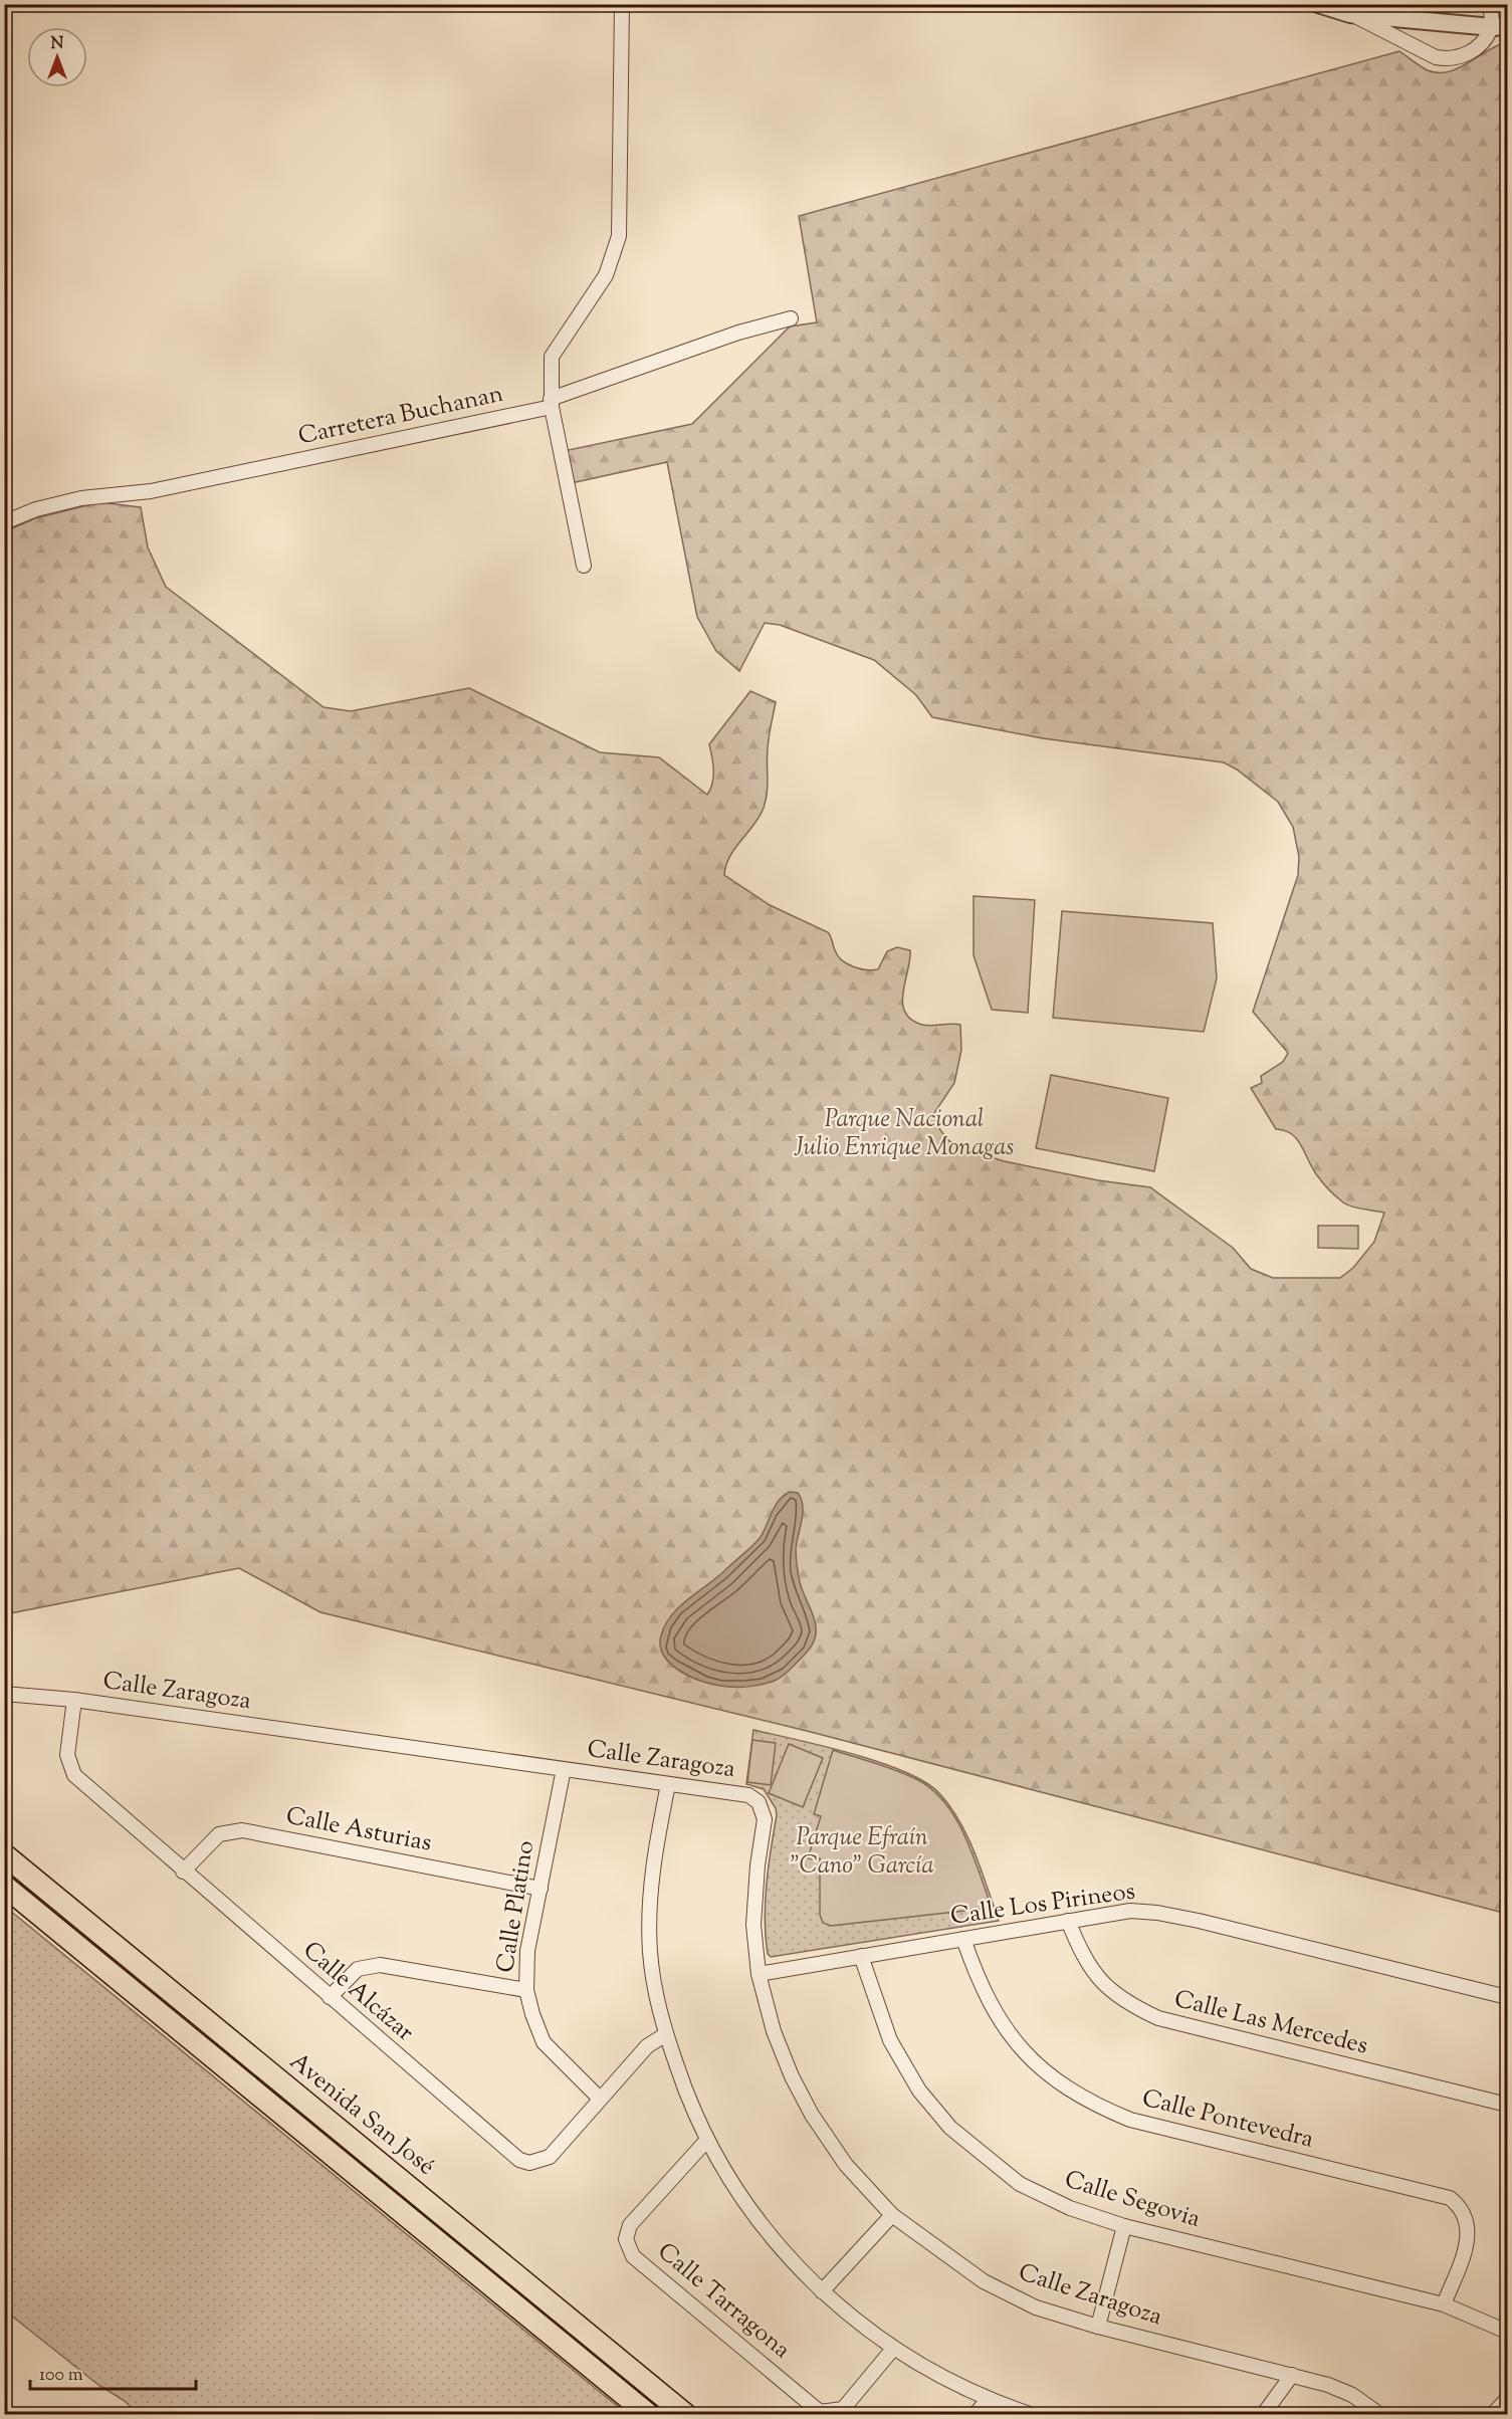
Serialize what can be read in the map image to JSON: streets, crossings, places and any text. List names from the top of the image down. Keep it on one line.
{"streets":{"main road":["Avenida San José"],"street":["Carretera Buchanan","Calle Zaragoza","Calle Asturias","Calle Los Pirineos","Calle Platino","Calle Alcázar","Calle Las Mercedes","Calle Pontevedra","Calle Segovia","Calle Tarragona"]},"crossings":[["Calle Zaragoza","Calle Los Pirineos"],["Calle Zaragoza","Calle Platino"],["Calle Zaragoza","Calle Alcázar"],["Calle Asturias","Calle Platino"],["Calle Asturias","Calle Alcázar"],["Calle Los Pirineos","Calle Las Mercedes"],["Calle Los Pirineos","Calle Pontevedra"],["Calle Los Pirineos","Calle Segovia"],["Calle Platino","Calle Alcázar"],["Calle Pontevedra","Calle Segovia"]],"parks":["Parque Nacional Julio Enrique Monagas","Parque Efraín \"Cano\" García"],"scale_bar":"100 m","north":"top"}
